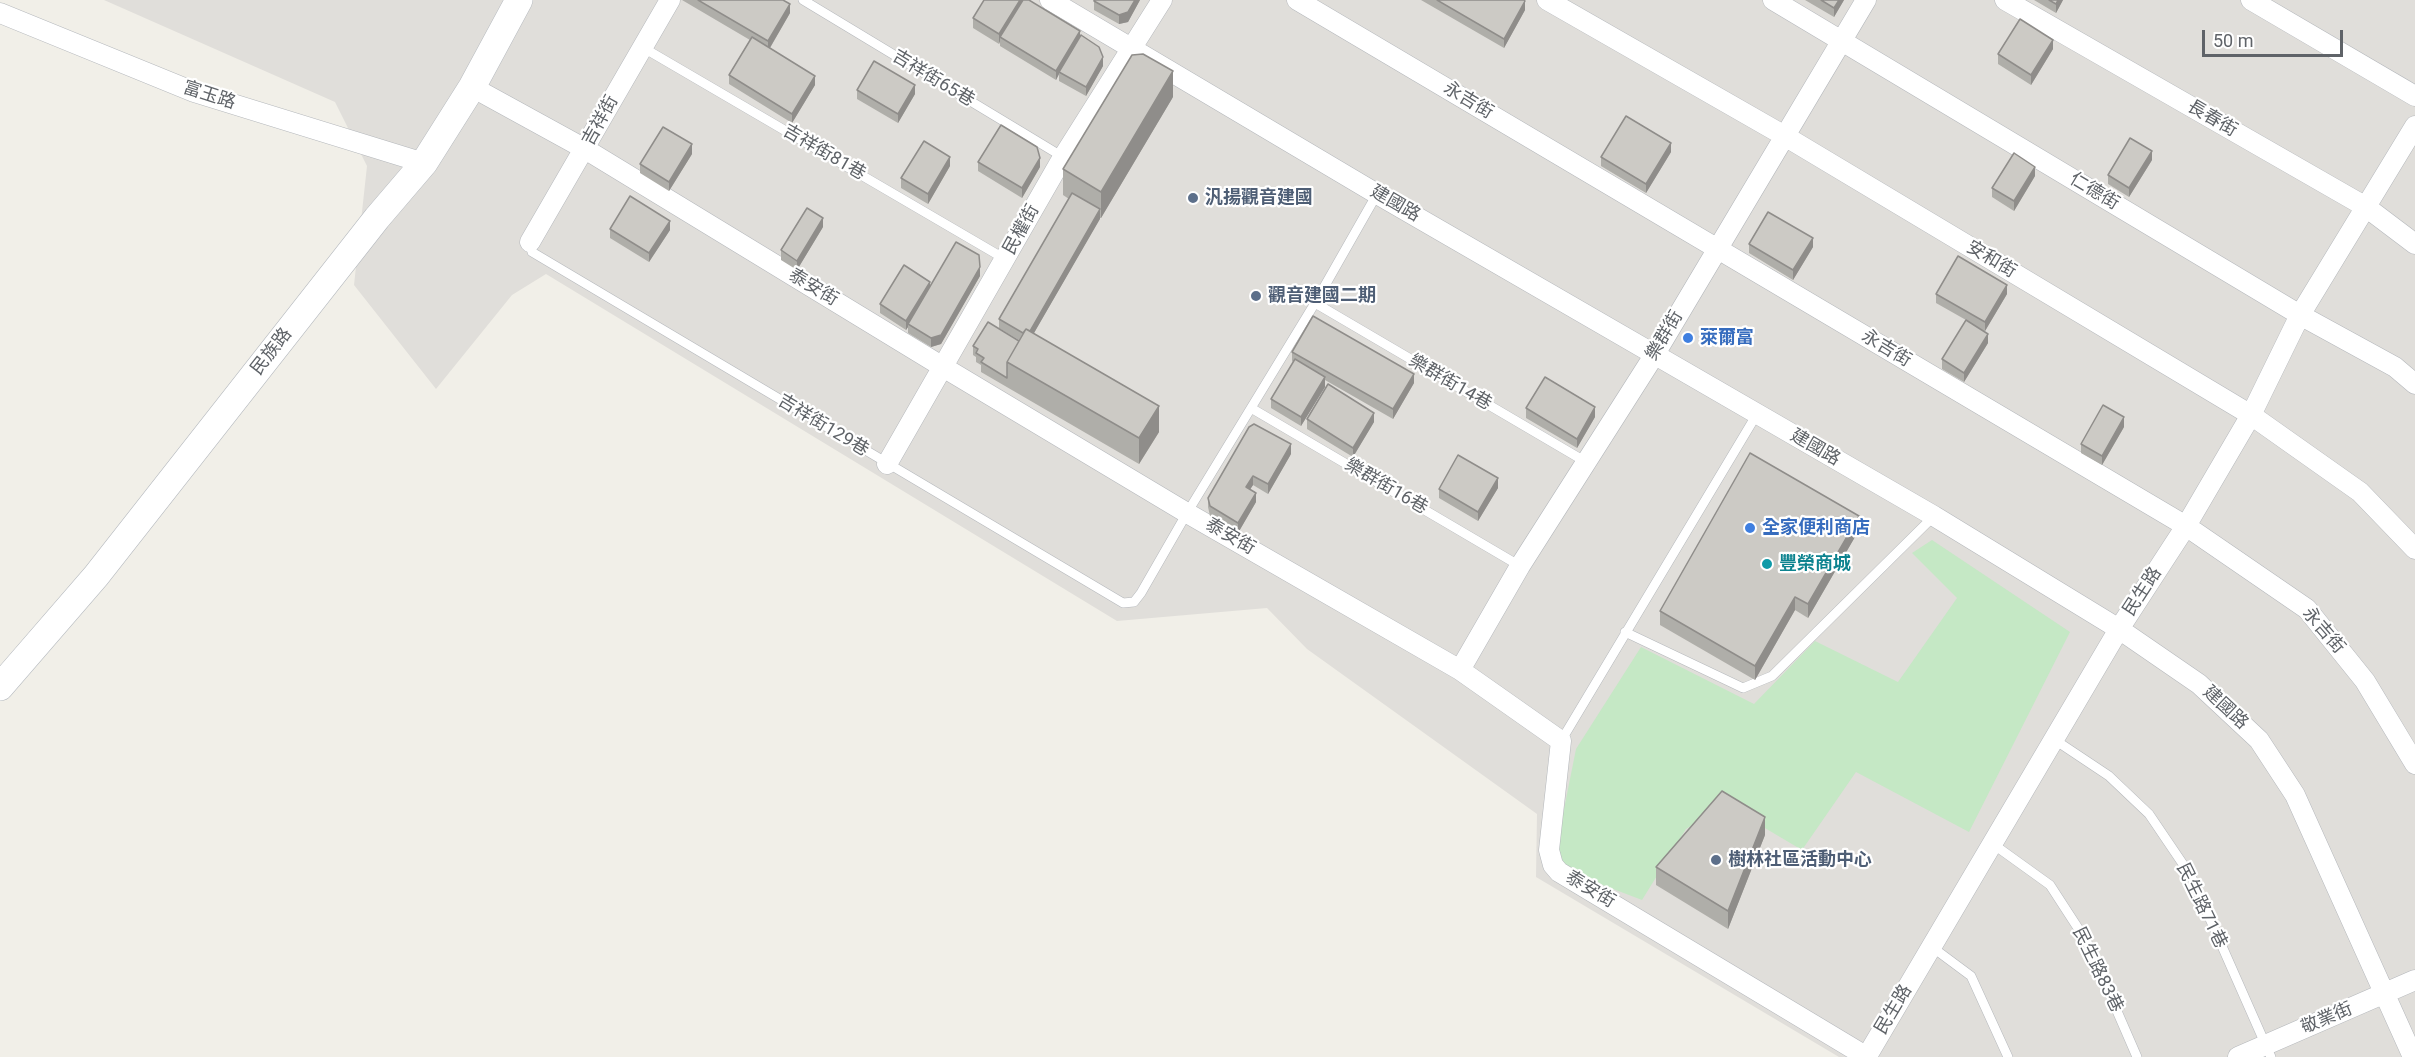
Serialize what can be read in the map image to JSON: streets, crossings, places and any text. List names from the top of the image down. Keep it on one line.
{"streets":{"street":["富玉路","永吉街","長春街","吉祥街","仁德街","建國路","民權街","安和街","泰安街","樂群街","民族路","民生路","敬業街"],"lane":["吉祥街65巷","吉祥街81巷","樂群街14巷","吉祥街129巷","樂群街16巷","民生路71巷","民生路83巷"]},"crossings":[["吉祥街65巷","民權街"],["富玉路","民族路"],["永吉街","樂群街"],["永吉街","民生路"],["長春街","民生路"],["吉祥街","吉祥街81巷"],["吉祥街","泰安街"],["吉祥街","吉祥街129巷"],["吉祥街81巷","民權街"],["仁德街","樂群街"],["仁德街","民生路"],["建國路","民權街"],["建國路","樂群街"],["建國路","民生路"],["建國路","敬業街"],["民權街","泰安街"],["民權街","吉祥街129巷"],["安和街","樂群街"],["安和街","民生路"],["泰安街","樂群街"],["泰安街","民族路"],["泰安街","吉祥街129巷"],["泰安街","民生路"],["樂群街","樂群街14巷"],["樂群街","樂群街16巷"],["民生路","民生路71巷"],["民生路","民生路83巷"],["民生路71巷","敬業街"]],"places":["汎揚觀音建國","觀音建國二期","萊爾富","全家便利商店","豐榮商城","樹林社區活動中心"],"scale_bar":"50 m"}
